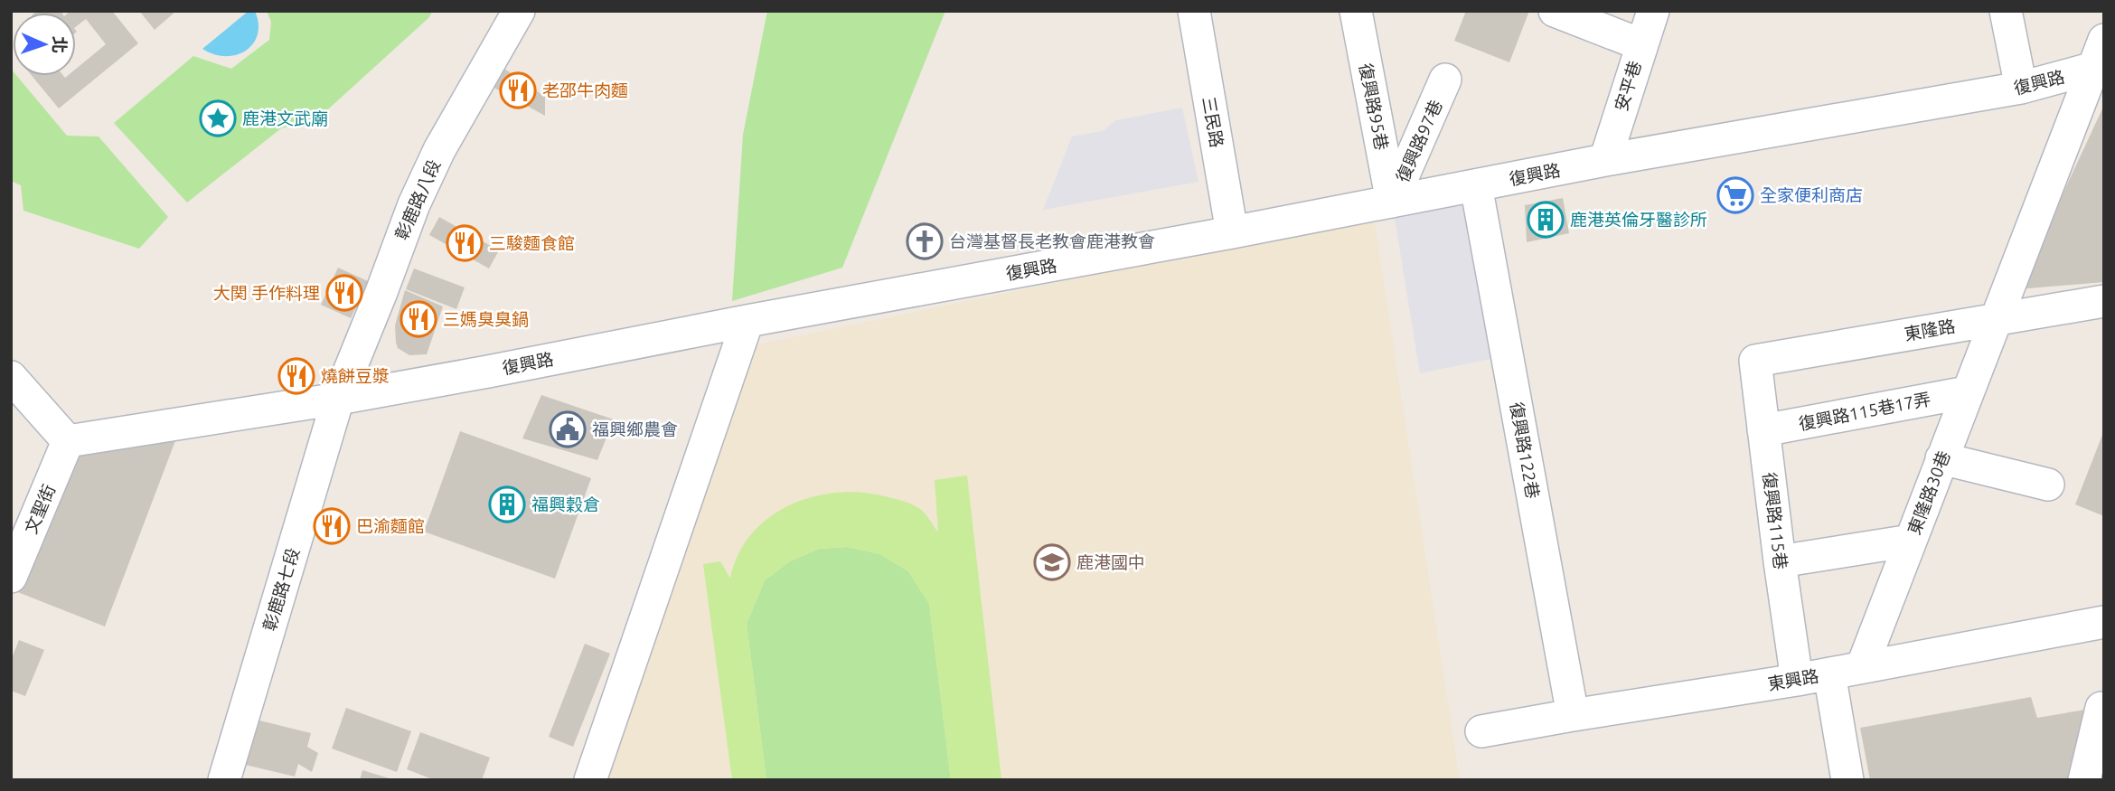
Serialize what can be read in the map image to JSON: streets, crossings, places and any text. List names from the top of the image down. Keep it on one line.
{"streets":{"street":["復興路","安平巷","復興路95巷","三民路","復興路97巷","彰鹿路八段","東隆路","復興路115巷17弄","復興路122巷","東隆路30巷","文聖街","復興路115巷","彰鹿路七段","東興路"]},"crossings":[["復興路","安平巷"],["復興路","復興路95巷"],["復興路","三民路"],["復興路","復興路97巷"],["復興路","彰鹿路八段"],["復興路","復興路122巷"],["復興路","東隆路30巷"],["復興路","文聖街"],["復興路","彰鹿路七段"],["復興路95巷","復興路97巷"],["彰鹿路八段","彰鹿路七段"],["東隆路","東隆路30巷"],["東隆路","復興路115巷"],["復興路115巷17弄","東隆路30巷"],["復興路115巷17弄","復興路115巷"],["復興路122巷","東興路"],["東隆路30巷","東興路"],["復興路115巷","東興路"]],"places":{"restaurant":["老邵牛肉麵","三駿麵食館","大関 手作料理","三媽臭臭鍋","燒餅豆漿","巴渝麵館"],"place":["鹿港文武廟"],"supermarket":["全家便利商店"],"building":["鹿港英倫牙醫診所","福興穀倉"],"church":["台灣基督長老教會鹿港教會"],"public building":["福興鄉農會"],"school or university":["鹿港國中"]},"north":"right"}
